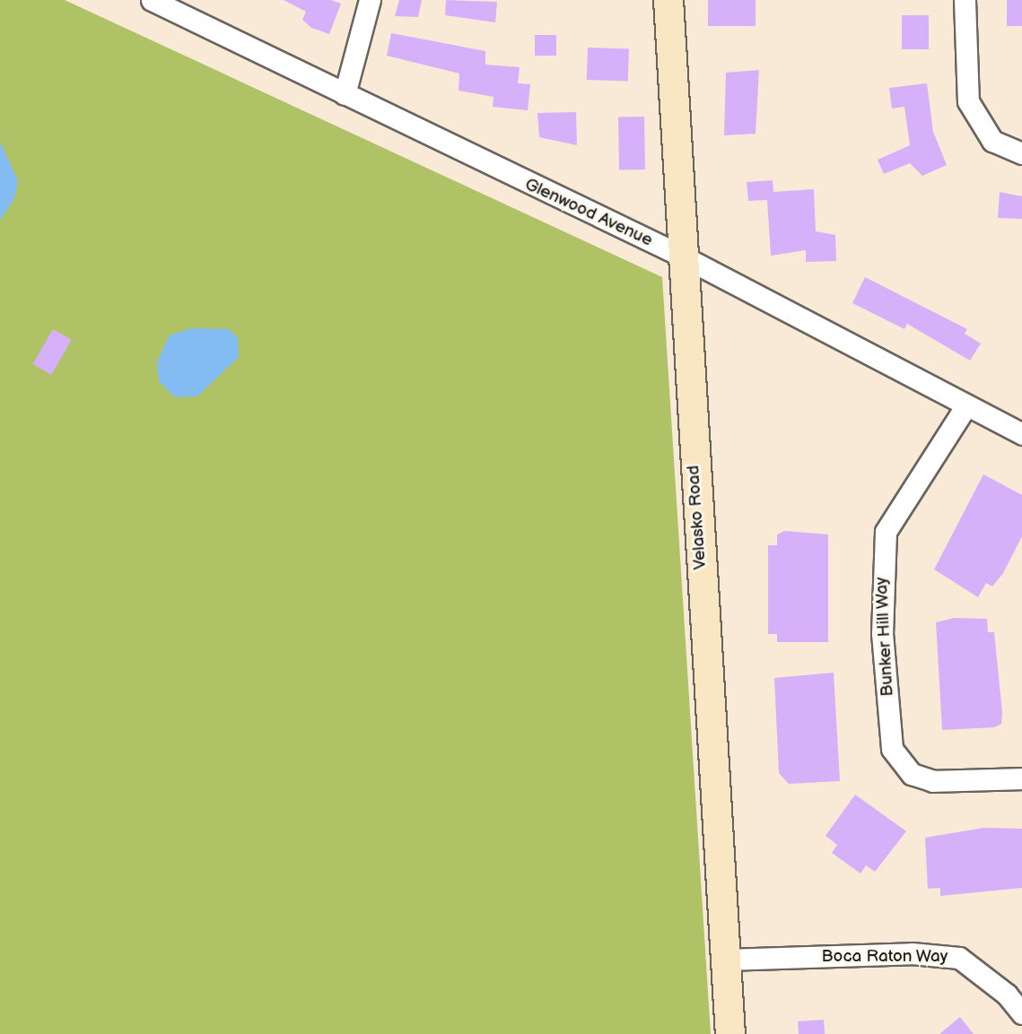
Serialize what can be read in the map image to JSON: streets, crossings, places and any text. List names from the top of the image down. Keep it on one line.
{"streets":{"street":["Glenwood Avenue","Velasko Road","Bunker Hill Way","Boca Raton Way"]},"crossings":[["Glenwood Avenue","Velasko Road"],["Glenwood Avenue","Bunker Hill Way"],["Velasko Road","Boca Raton Way"]]}
